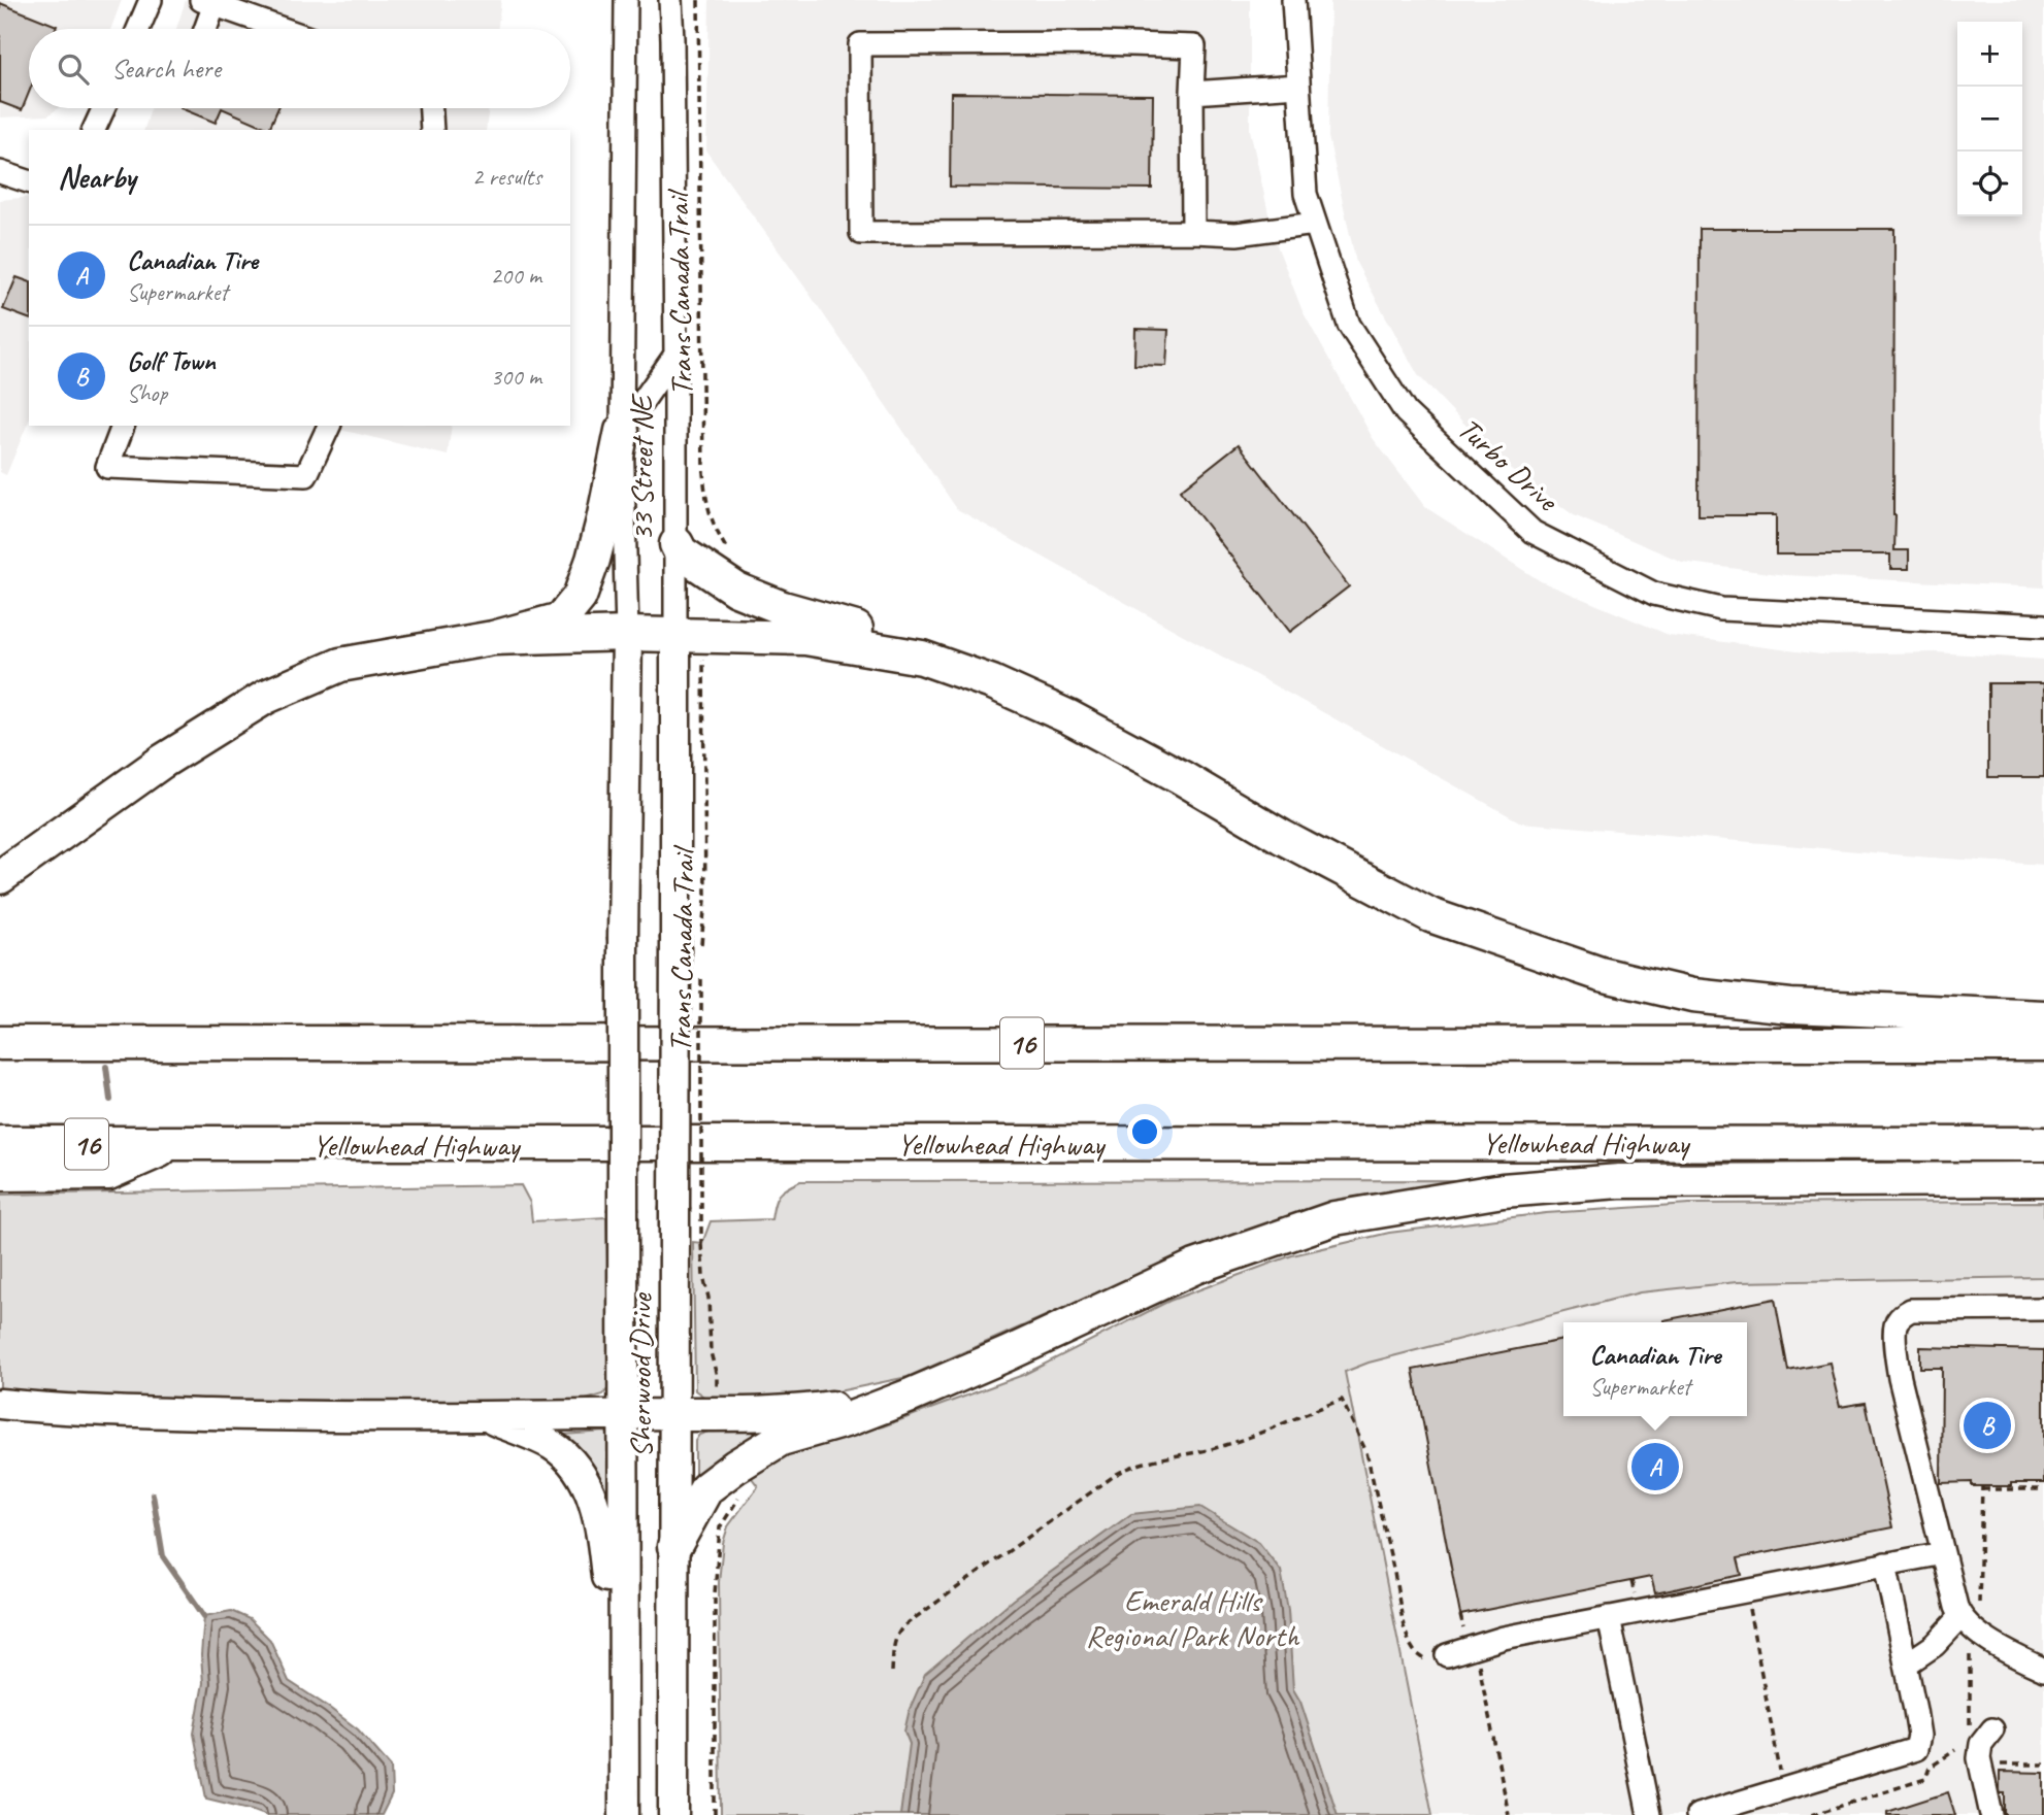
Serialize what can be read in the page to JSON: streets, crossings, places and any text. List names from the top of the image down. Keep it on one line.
{"streets":{"highway":["16","Yellowhead Highway"],"main road":["33 Street NE","Sherwood Drive"],"street":["Turbo Drive"],"path":["Trans Canada Trail"]},"crossings":[["Trans Canada Trail","33 Street NE"],["Trans Canada Trail","Sherwood Drive"],["33 Street NE","Sherwood Drive"]],"parks":["Emerald Hills Regional Park North"],"page":{"map_buttons":["+","−"],"search":"Search here","heading":["Nearby","2 results"],"list":[{"mark":"A","name":"Canadian Tire","note":"Supermarket","value":"200 m"},{"mark":"B","name":"Golf Town","note":"Shop","value":"300 m"}],"popup":["Canadian Tire","Supermarket"],"pins":["B","A"]}}
